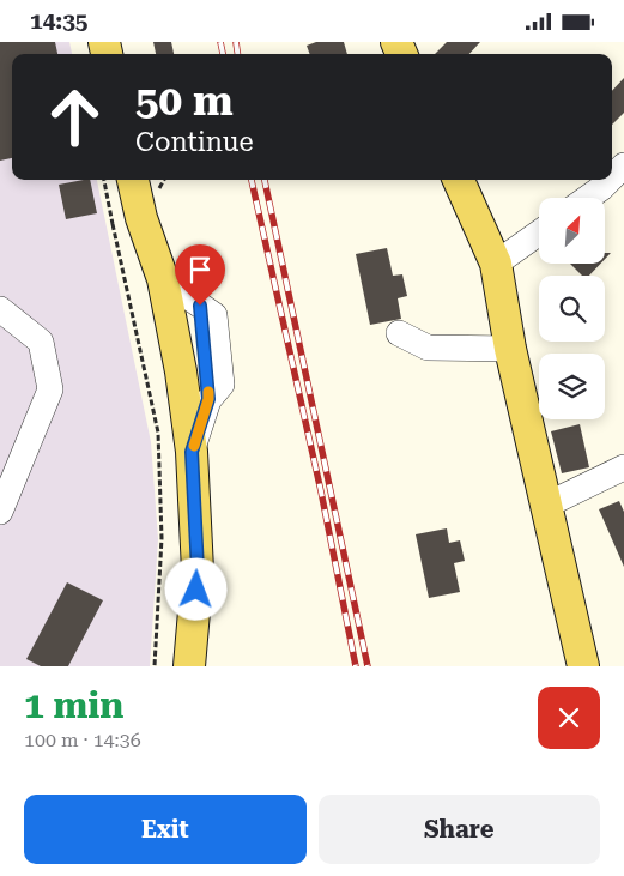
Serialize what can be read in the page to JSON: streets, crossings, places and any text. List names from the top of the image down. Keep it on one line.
{"north":"top right","page":{"status":"14:35","turn":["50 m","Continue"],"heading":["1 min","100 m · 14:36"],"buttons":["Exit","Share"]}}
